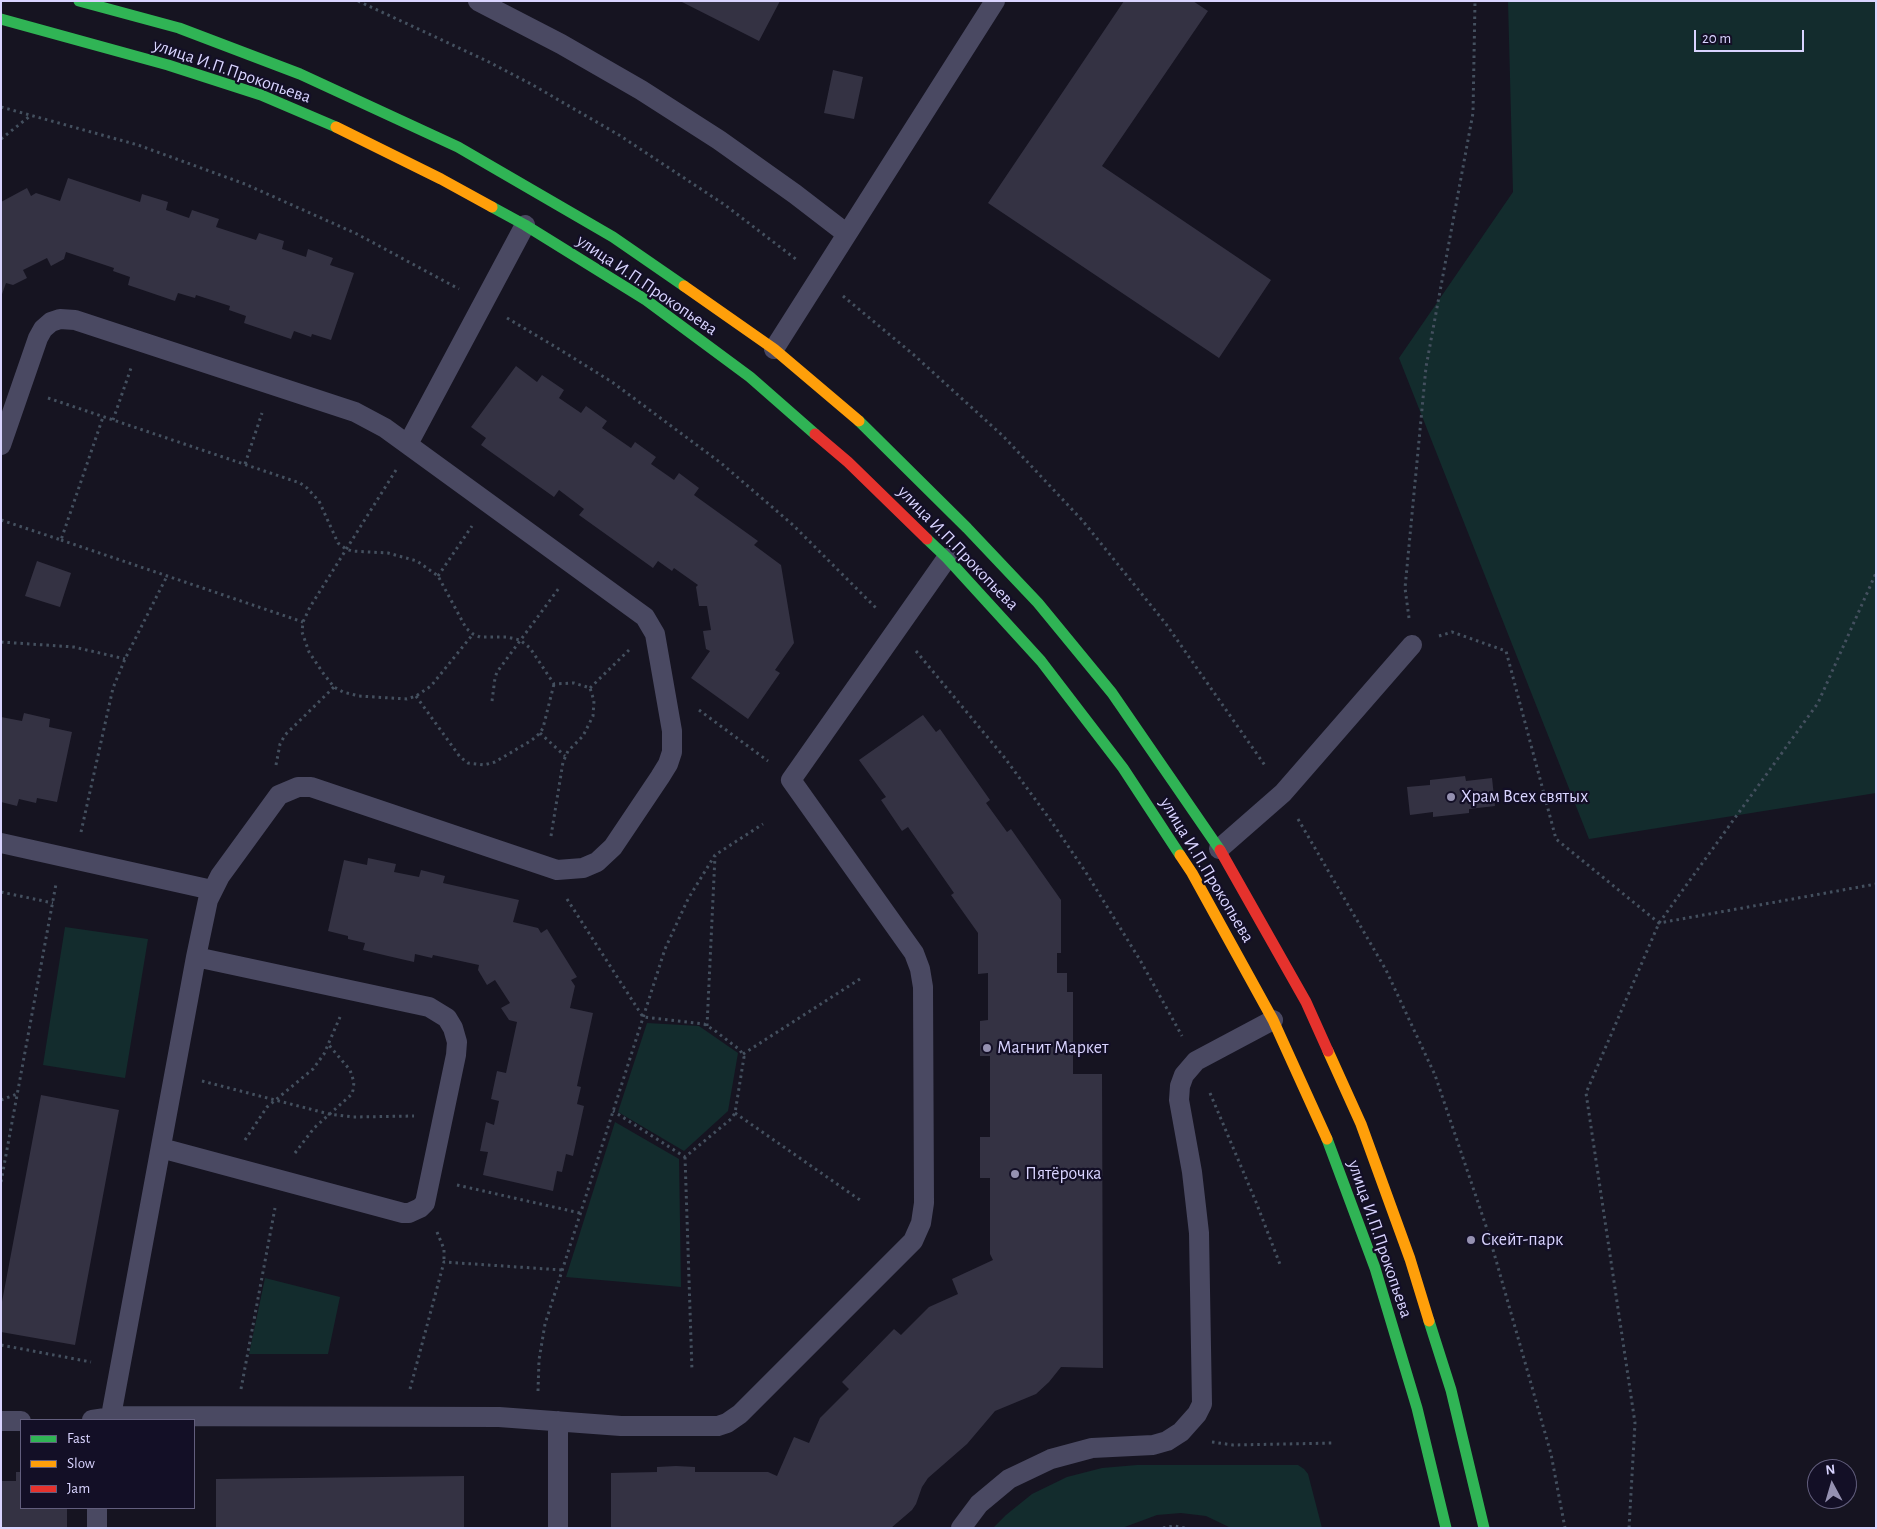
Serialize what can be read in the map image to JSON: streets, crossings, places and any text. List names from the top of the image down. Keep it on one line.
{"streets":{"street":["улица И.П.Прокопьева"]},"places":["Храм Всех святых","Магнит Маркет","Пятёрочка","Скейт-парк"],"legend":["Fast","Slow","Jam"],"scale_bar":"20 m","north":"top"}
